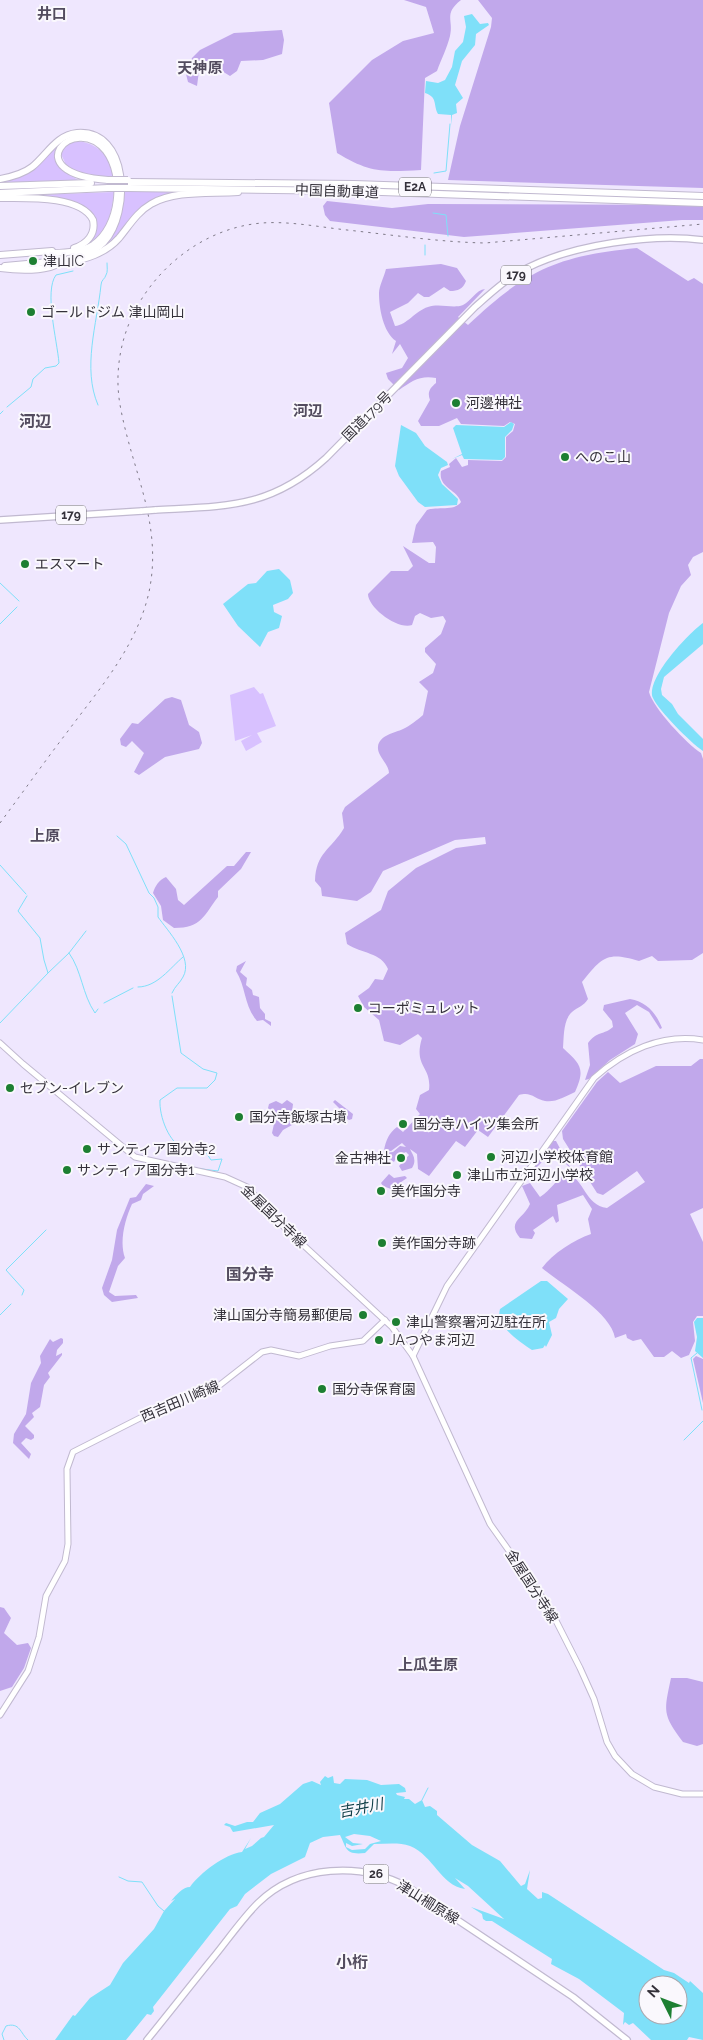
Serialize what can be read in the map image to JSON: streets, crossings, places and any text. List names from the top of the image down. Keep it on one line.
{"streets":{"highway":["E2A","中国自動車道"],"main road":["179","国道179号","金屋国分寺線","西吉田川崎線","26","津山柵原線"]},"crossings":[["金屋国分寺線","西吉田川崎線"]],"districts":["井口","天神原","河辺","河辺","上原","国分寺","上瓜生原","小桁"],"water":["吉井川"],"places":["津山IC","ゴールドジム 津山岡山","河邊神社","へのこ山","エスマート","コーポミュレット","セブン-イレブン","国分寺飯塚古墳","国分寺ハイツ集会所","サンティア国分寺2","河辺小学校体育館","金古神社","サンティア国分寺1","津山市立河辺小学校","美作国分寺","美作国分寺跡","津山国分寺簡易郵便局","津山警察署河辺駐在所","JAつやま河辺","国分寺保育園"],"north":"top left"}
